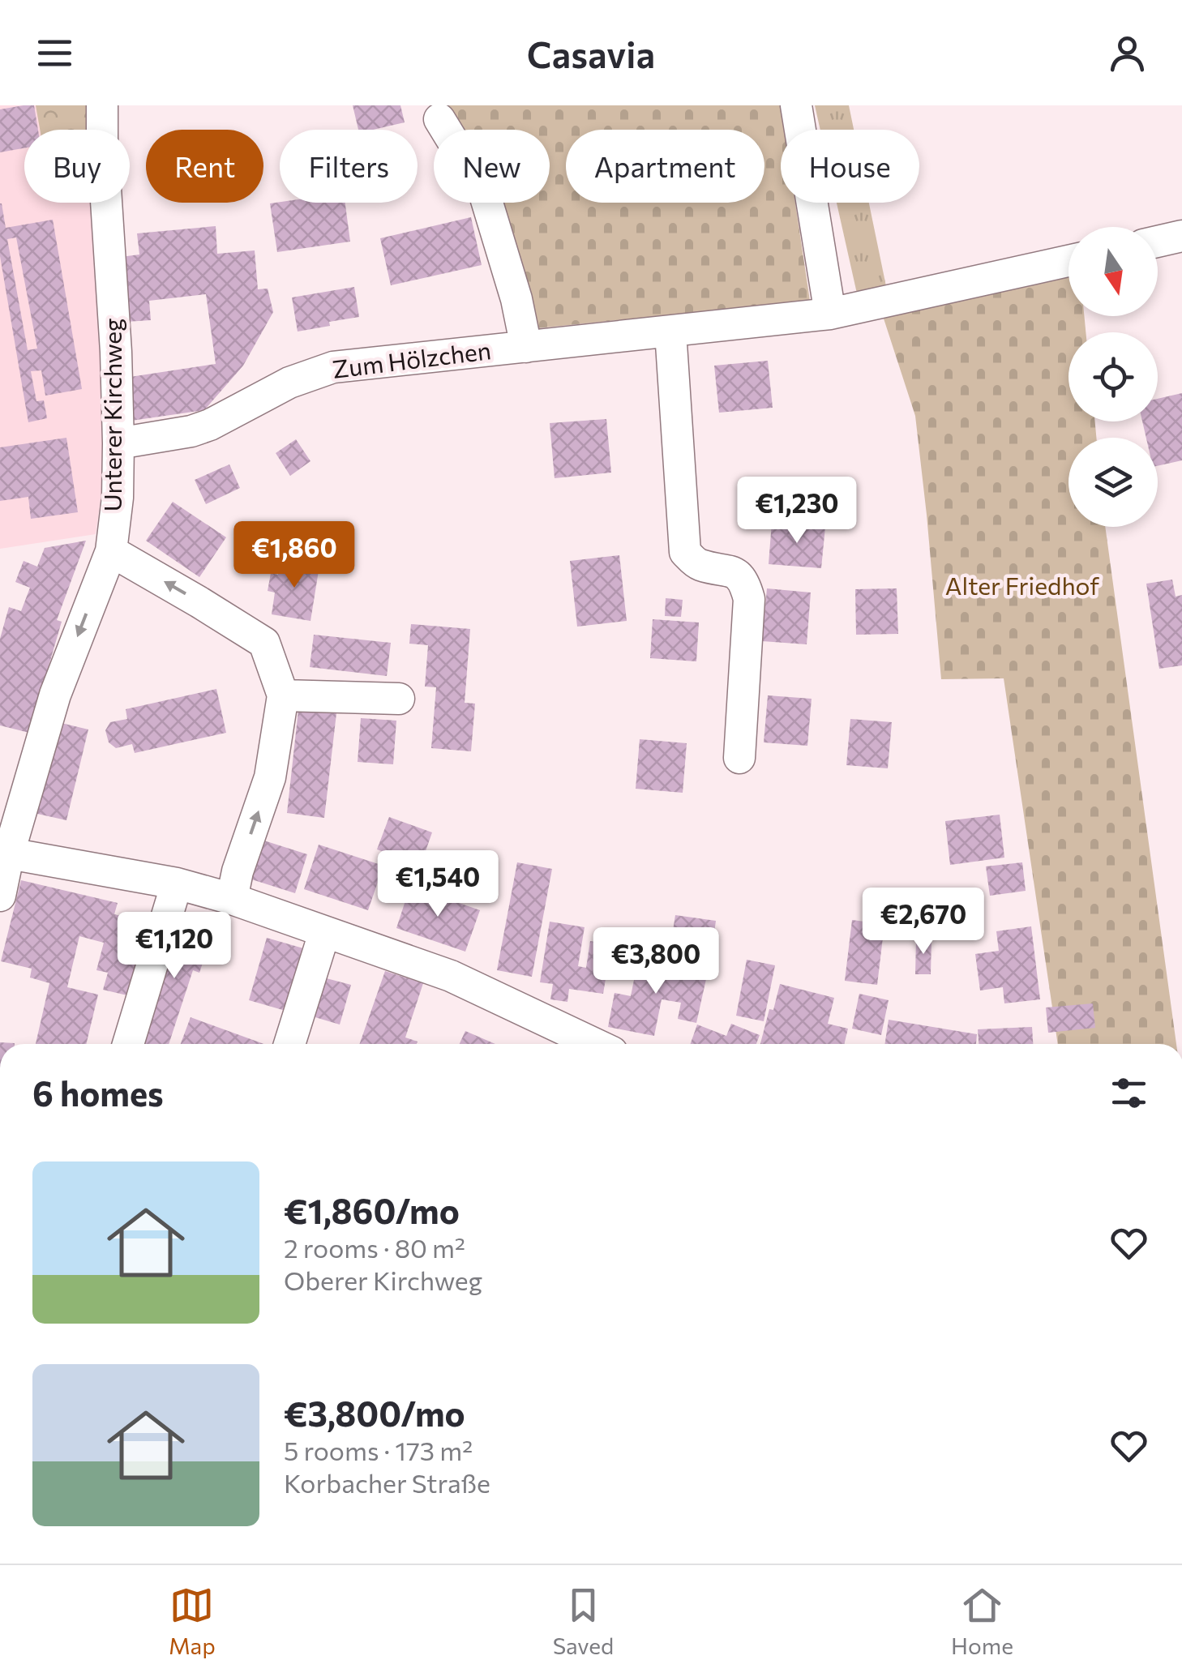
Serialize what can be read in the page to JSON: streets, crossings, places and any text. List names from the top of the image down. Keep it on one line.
{"streets":{"street":["Zum Hölzchen","Unterer Kirchweg"]},"crossings":[["Zum Hölzchen","Unterer Kirchweg"]],"parks":["Alter Friedhof"],"north":"bottom","page":{"header":"Casavia","chip":["Buy","Rent","Filters","New","Apartment","House"],"price":["€1,230","€1,860","€1,540","€2,670","€1,120","€3,800"],"heading":"6 homes","list":[{"name":"€1,860/mo","note":"2 rooms · 80 m² · Oberer Kirchweg"},{"name":"€3,800/mo","note":"5 rooms · 173 m² · Korbacher Straße"}],"tabs":["Map","Saved","Home"]}}
